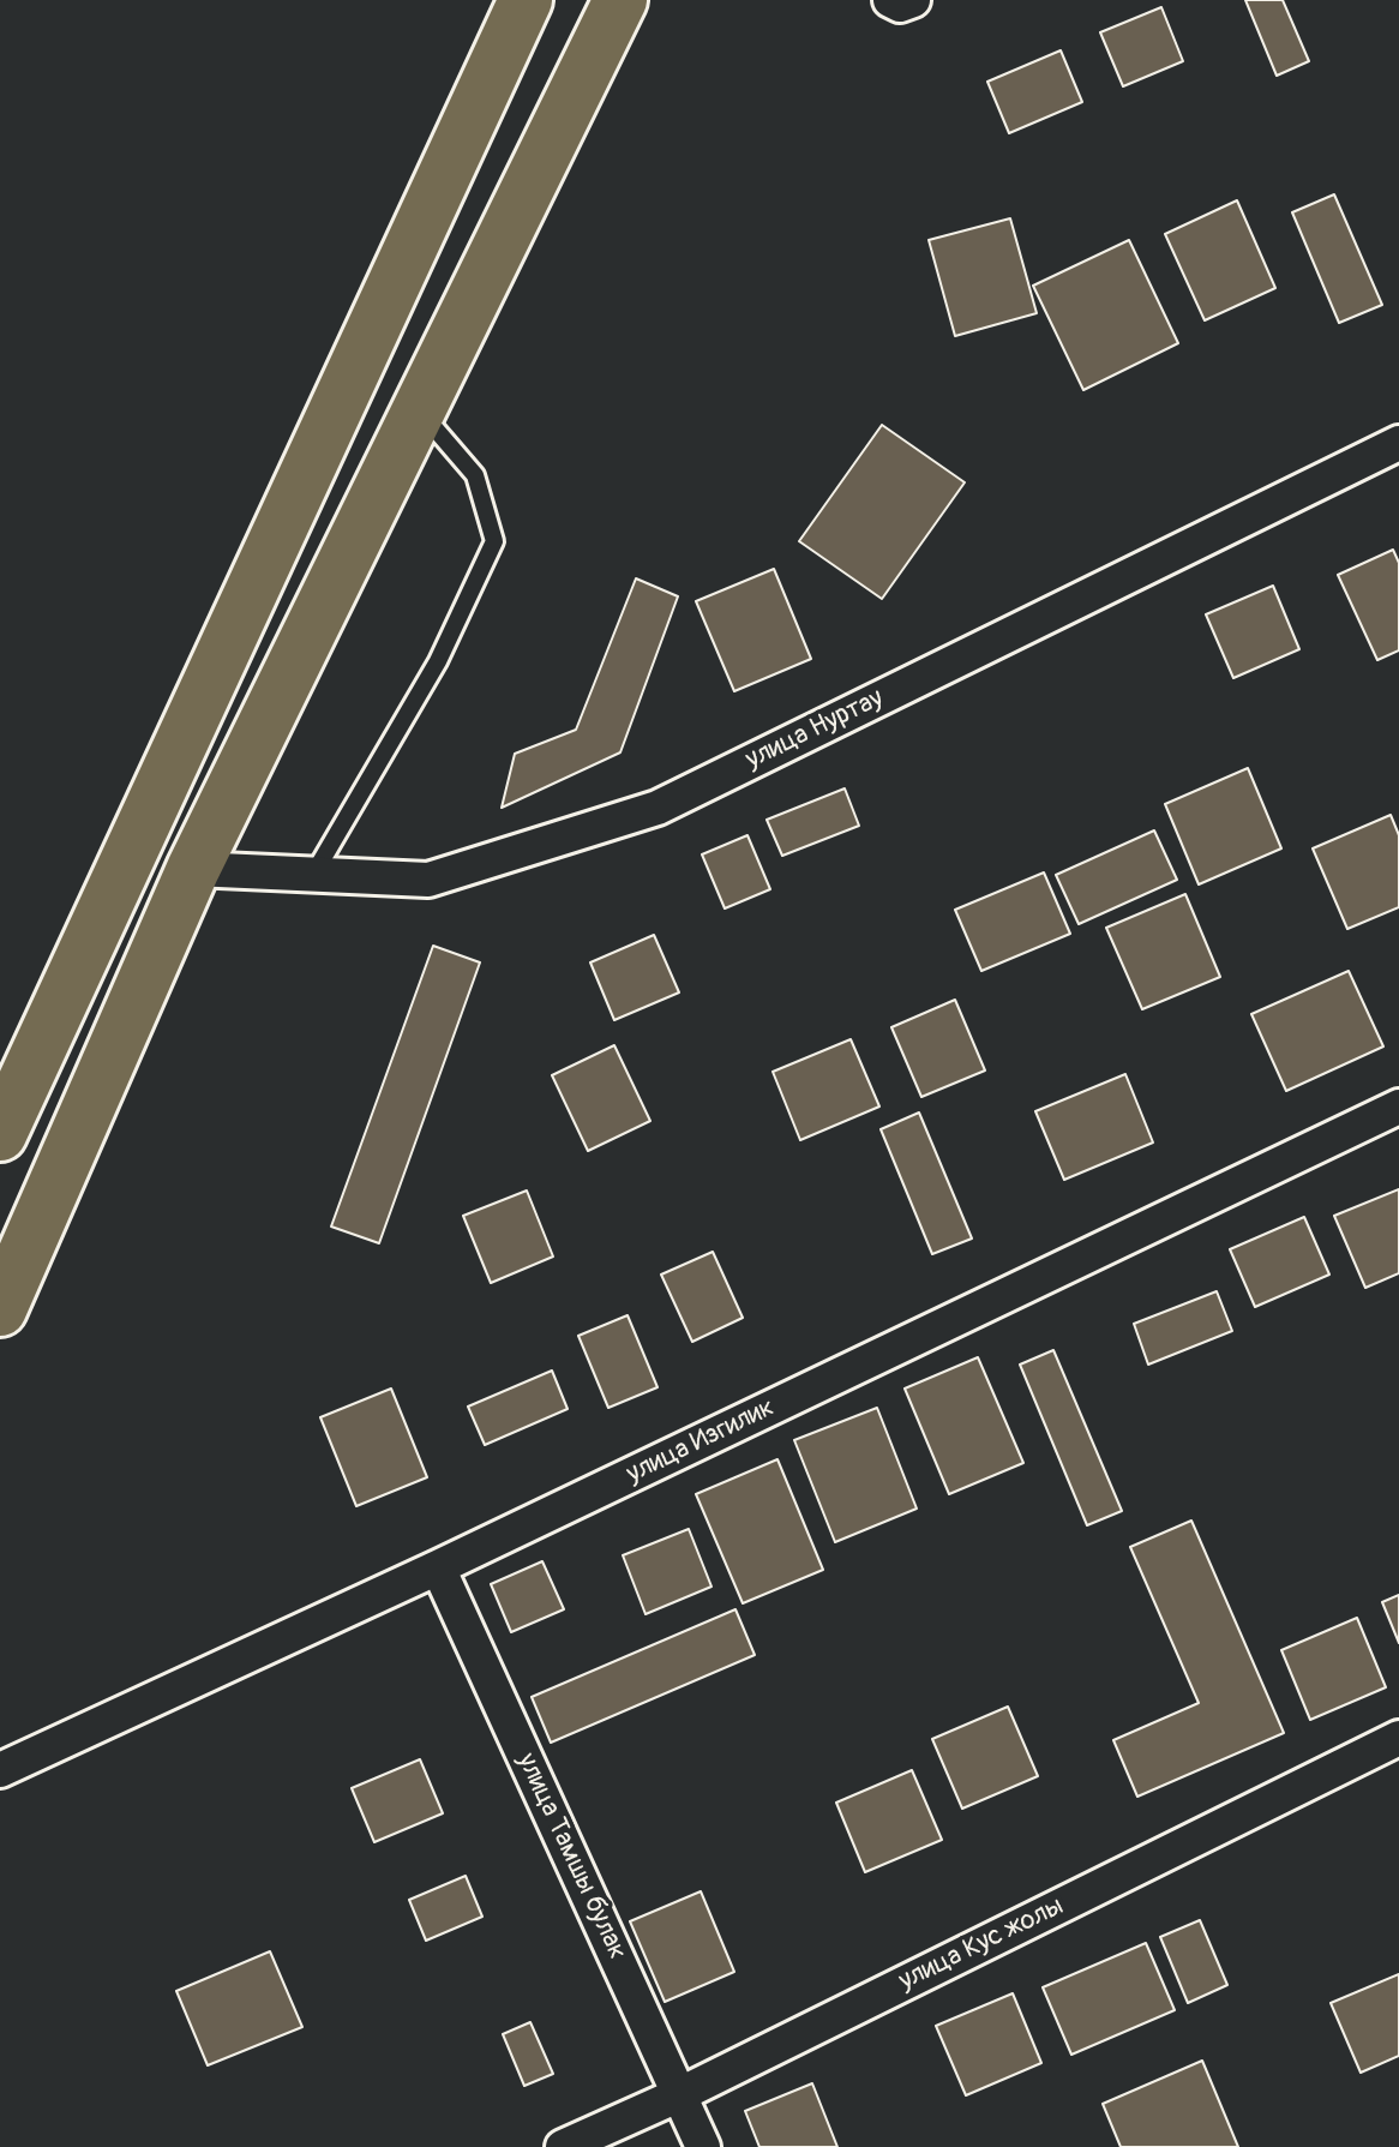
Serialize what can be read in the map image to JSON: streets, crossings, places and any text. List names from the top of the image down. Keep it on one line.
{"streets":{"street":["улица Нуртау","улица Изгилик","улица Тамшы булак","улица Кус жолы"]},"crossings":[["улица Изгилик","улица Тамшы булак"],["улица Тамшы булак","улица Кус жолы"]]}
